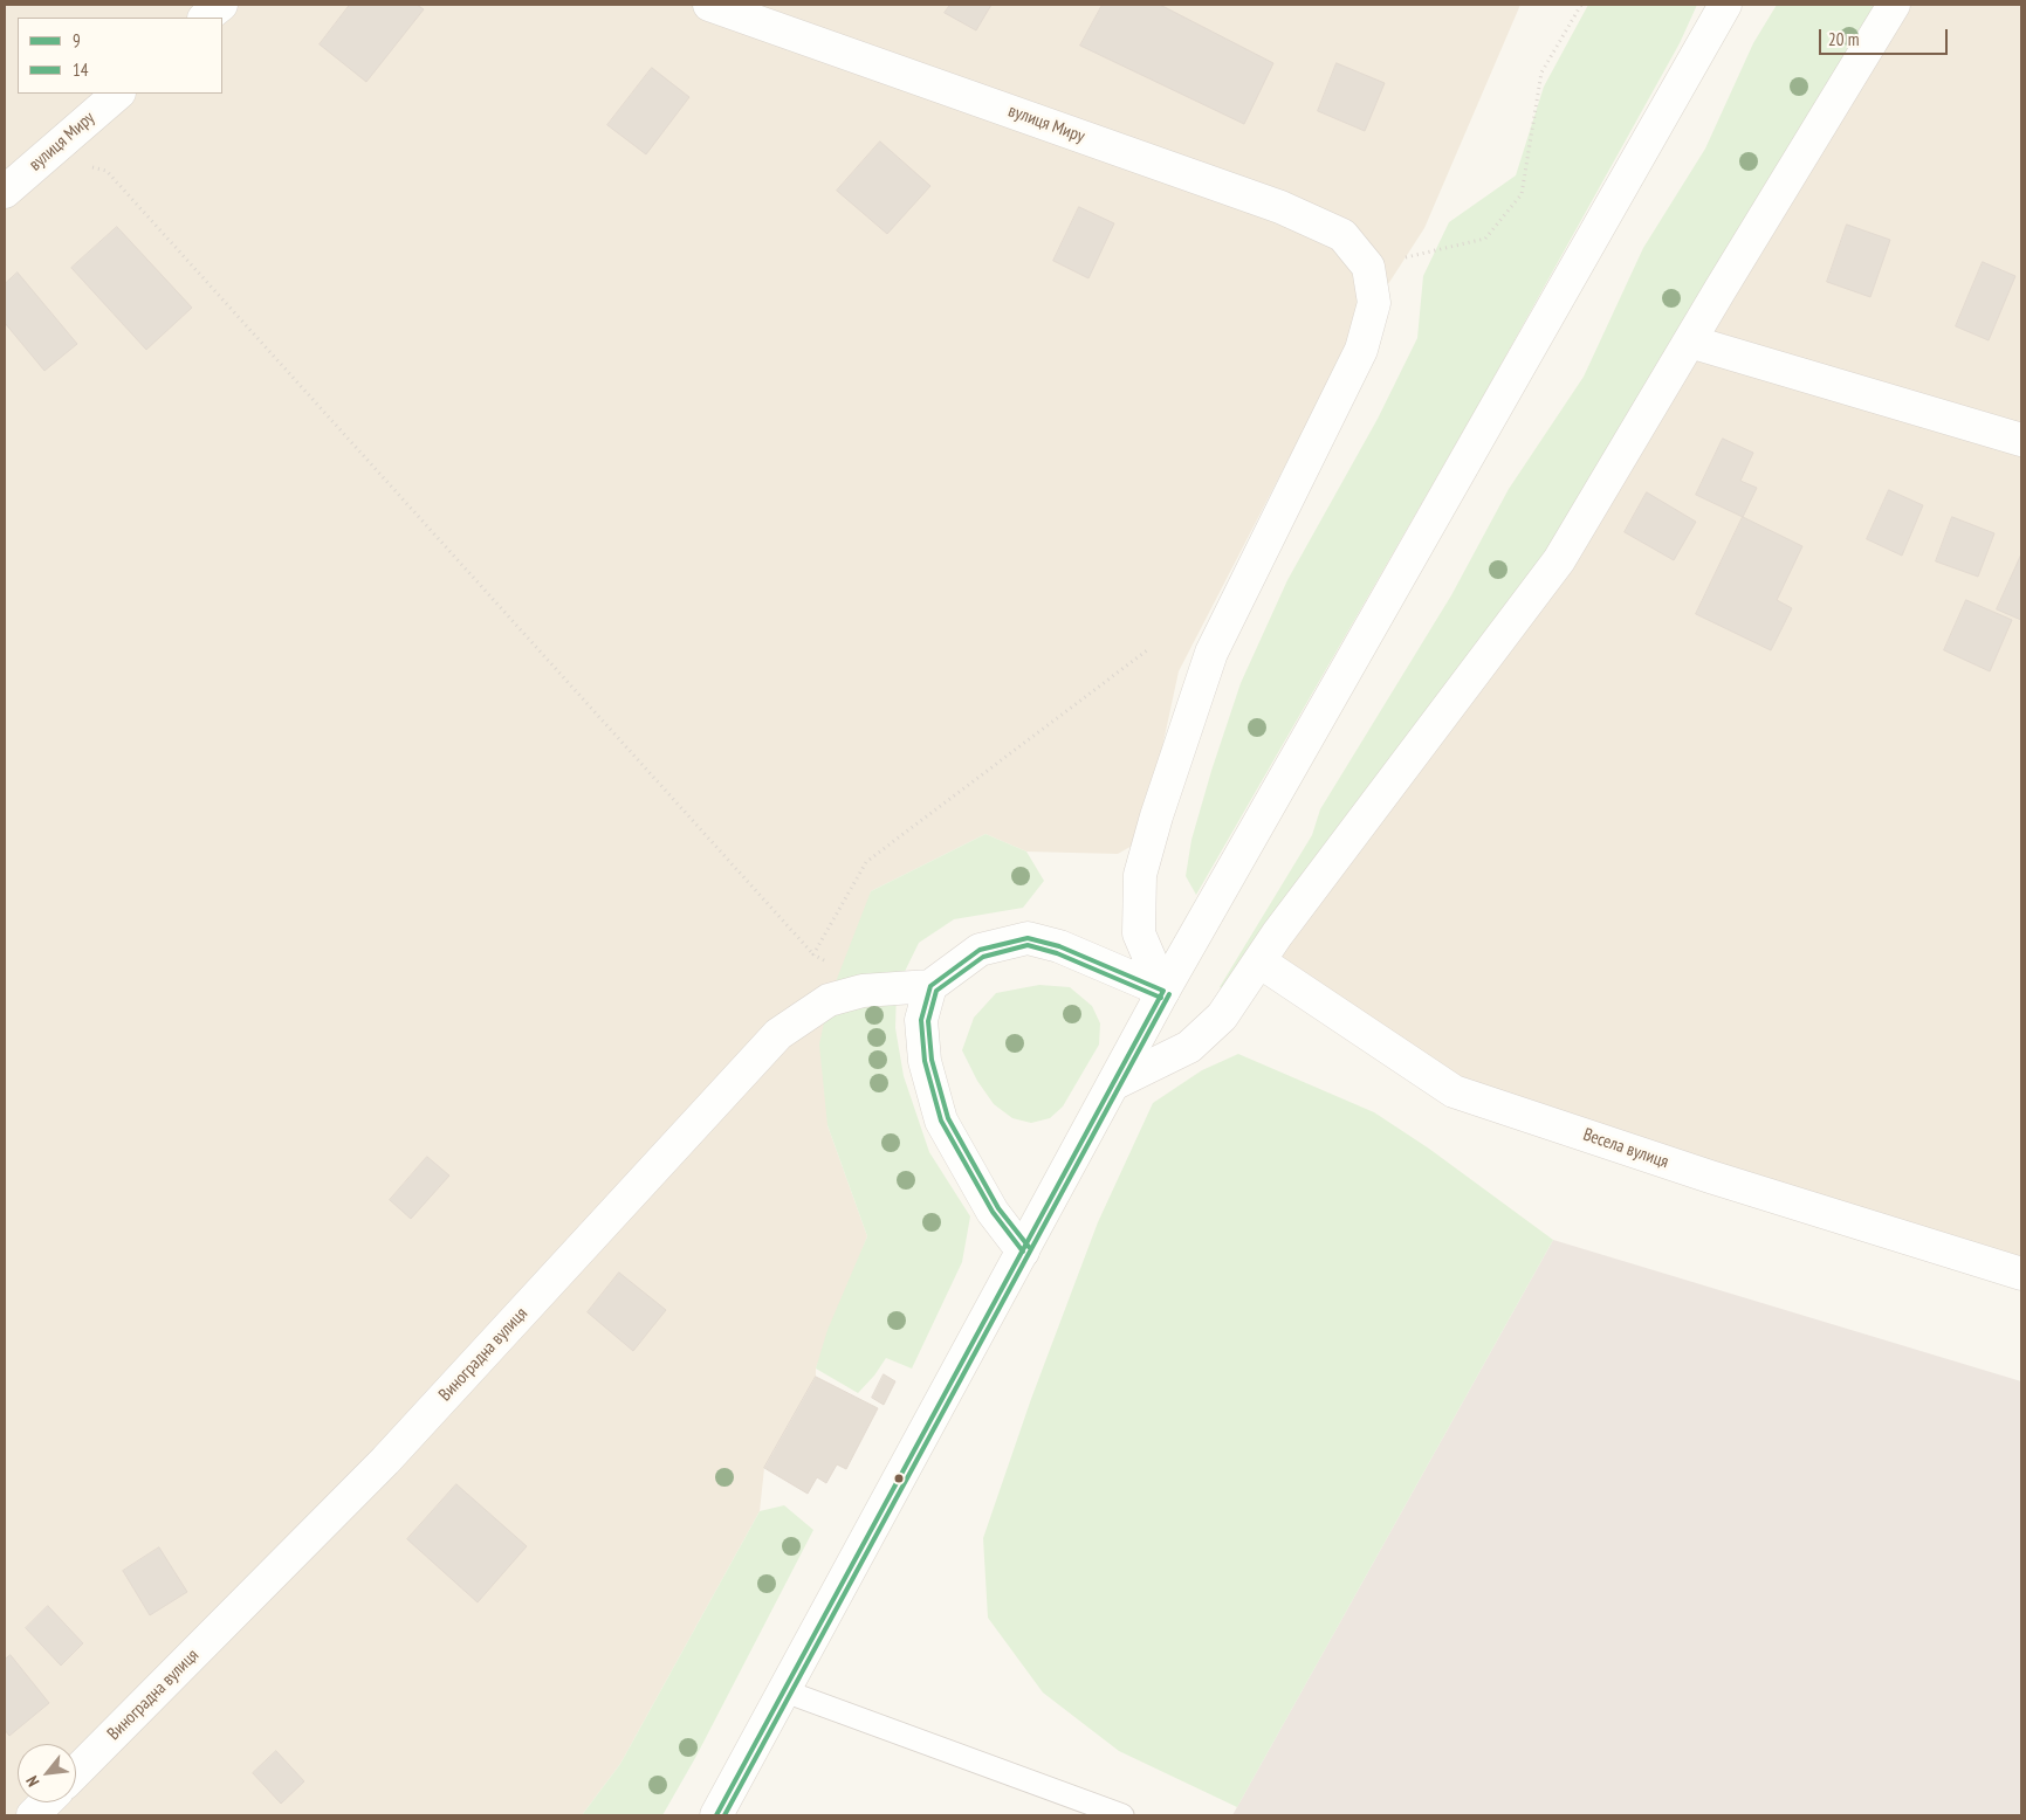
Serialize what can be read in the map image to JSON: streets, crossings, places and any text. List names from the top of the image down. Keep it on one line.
{"streets":{"street":["вулиця Миру","Весела вулиця","Виноградна вулиця"]},"lines":["transit line 9","transit line 14"],"legend":["9","14"],"scale_bar":"20 m","north":"bottom left"}
